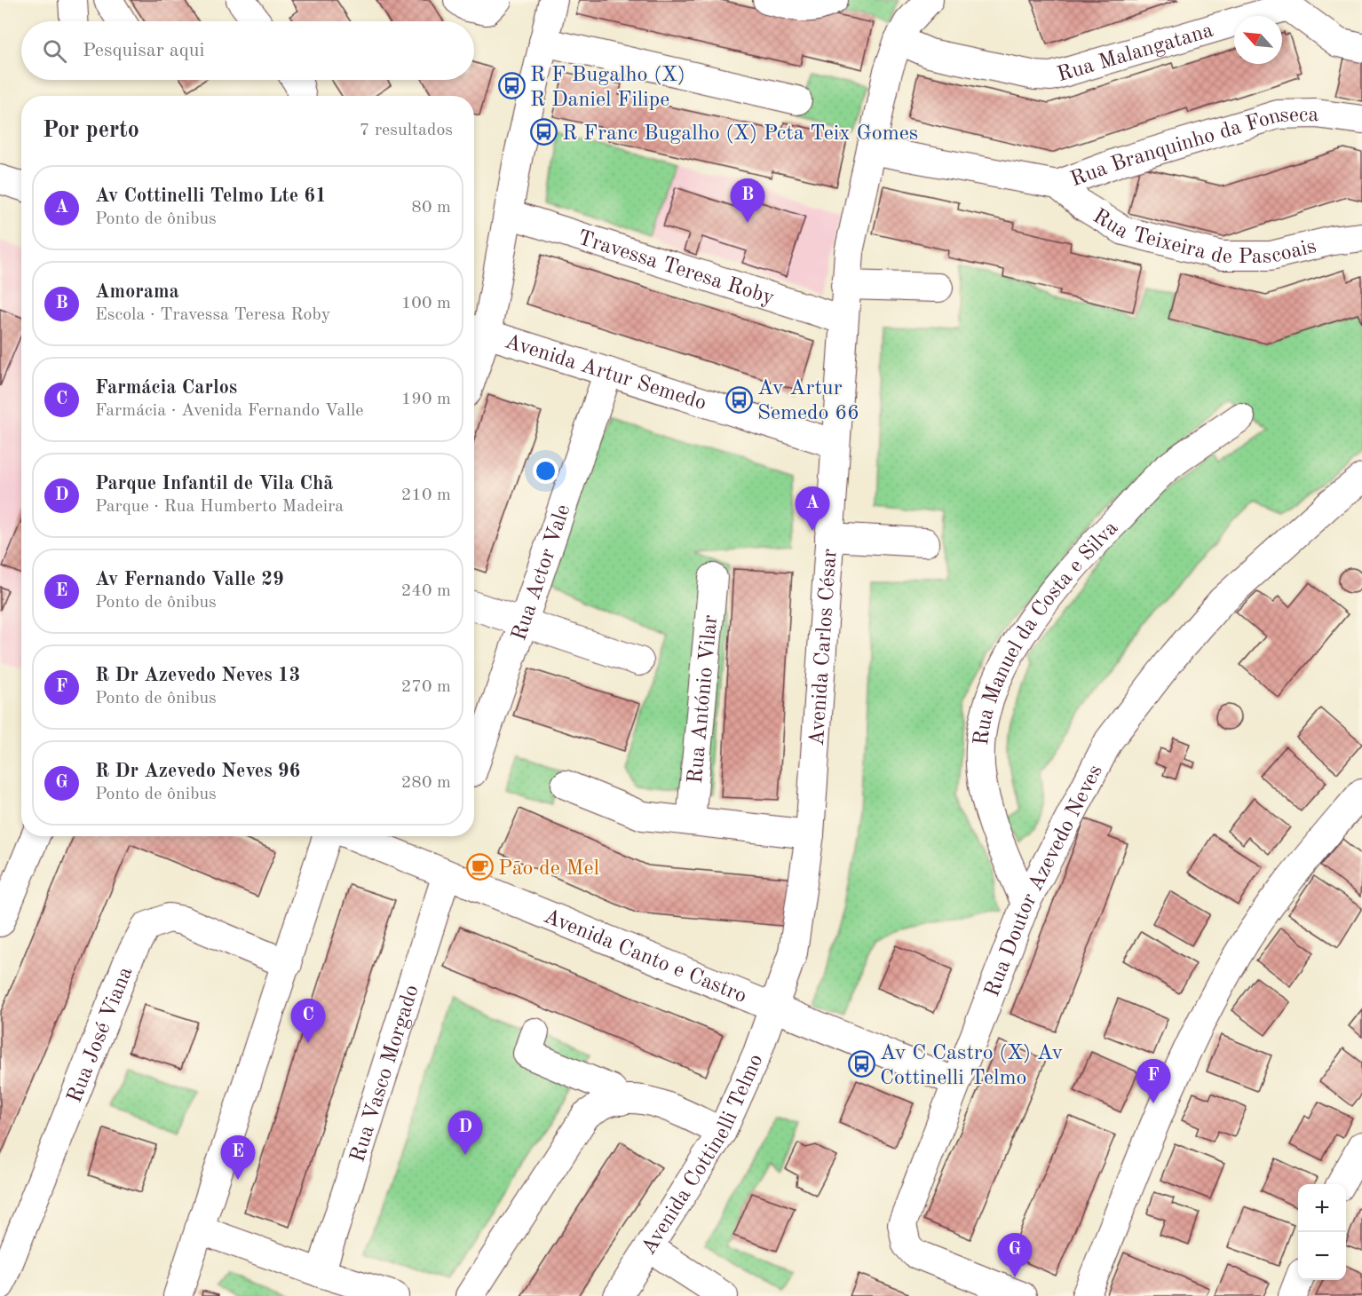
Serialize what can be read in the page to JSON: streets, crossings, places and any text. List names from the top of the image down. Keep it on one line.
{"streets":{"street":["Rua Malangatana","Rua Branquinho da Fonseca","Rua Teixeira de Pascoais","Travessa Teresa Roby","Avenida Artur Semedo","Rua Actor Vale","Rua Manuel da Costa e Silva","Avenida Carlos César","Rua António Vilar","Rua Doutor Azevedo Neves","Avenida Canto e Castro","Rua José Viana","Rua Vasco Morgado","Avenida Cottinelli Telmo"]},"crossings":[["Rua Malangatana","Avenida Carlos César"],["Rua Branquinho da Fonseca","Rua Teixeira de Pascoais"],["Rua Branquinho da Fonseca","Avenida Carlos César"],["Travessa Teresa Roby","Avenida Carlos César"],["Avenida Artur Semedo","Rua Actor Vale"],["Avenida Artur Semedo","Avenida Carlos César"],["Rua Manuel da Costa e Silva","Rua Doutor Azevedo Neves"],["Avenida Carlos César","Avenida Canto e Castro"],["Avenida Carlos César","Avenida Cottinelli Telmo"],["Rua Doutor Azevedo Neves","Avenida Canto e Castro"],["Avenida Canto e Castro","Rua Vasco Morgado"],["Avenida Canto e Castro","Avenida Cottinelli Telmo"]],"places":{"bus stop":["R F Bugalho (X) R Daniel Filipe","R Franc Bugalho (X) Pcta Teix Gomes","Av Artur Semedo 66","Av C Castro (X) Av Cottinelli Telmo"],"cafe":["Pão de Mel"]},"north":"top left","page":{"search":"Pesquisar aqui","heading":["Por perto","7 resultados"],"list":[{"mark":"A","name":"Av Cottinelli Telmo Lte 61","note":"Ponto de ônibus","value":"80 m"},{"mark":"B","name":"Amorama","note":"Escola · Travessa Teresa Roby","value":"100 m"},{"mark":"C","name":"Farmácia Carlos","note":"Farmácia · Avenida Fernando Valle","value":"190 m"},{"mark":"D","name":"Parque Infantil de Vila Chã","note":"Parque · Rua Humberto Madeira","value":"210 m"},{"mark":"E","name":"Av Fernando Valle 29","note":"Ponto de ônibus","value":"240 m"},{"mark":"F","name":"R Dr Azevedo Neves 13","note":"Ponto de ônibus","value":"270 m"},{"mark":"G","name":"R Dr Azevedo Neves 96","note":"Ponto de ônibus","value":"280 m"}],"pins":["B","A","C","F","D","E","G"],"map_buttons":["+","−"]}}
